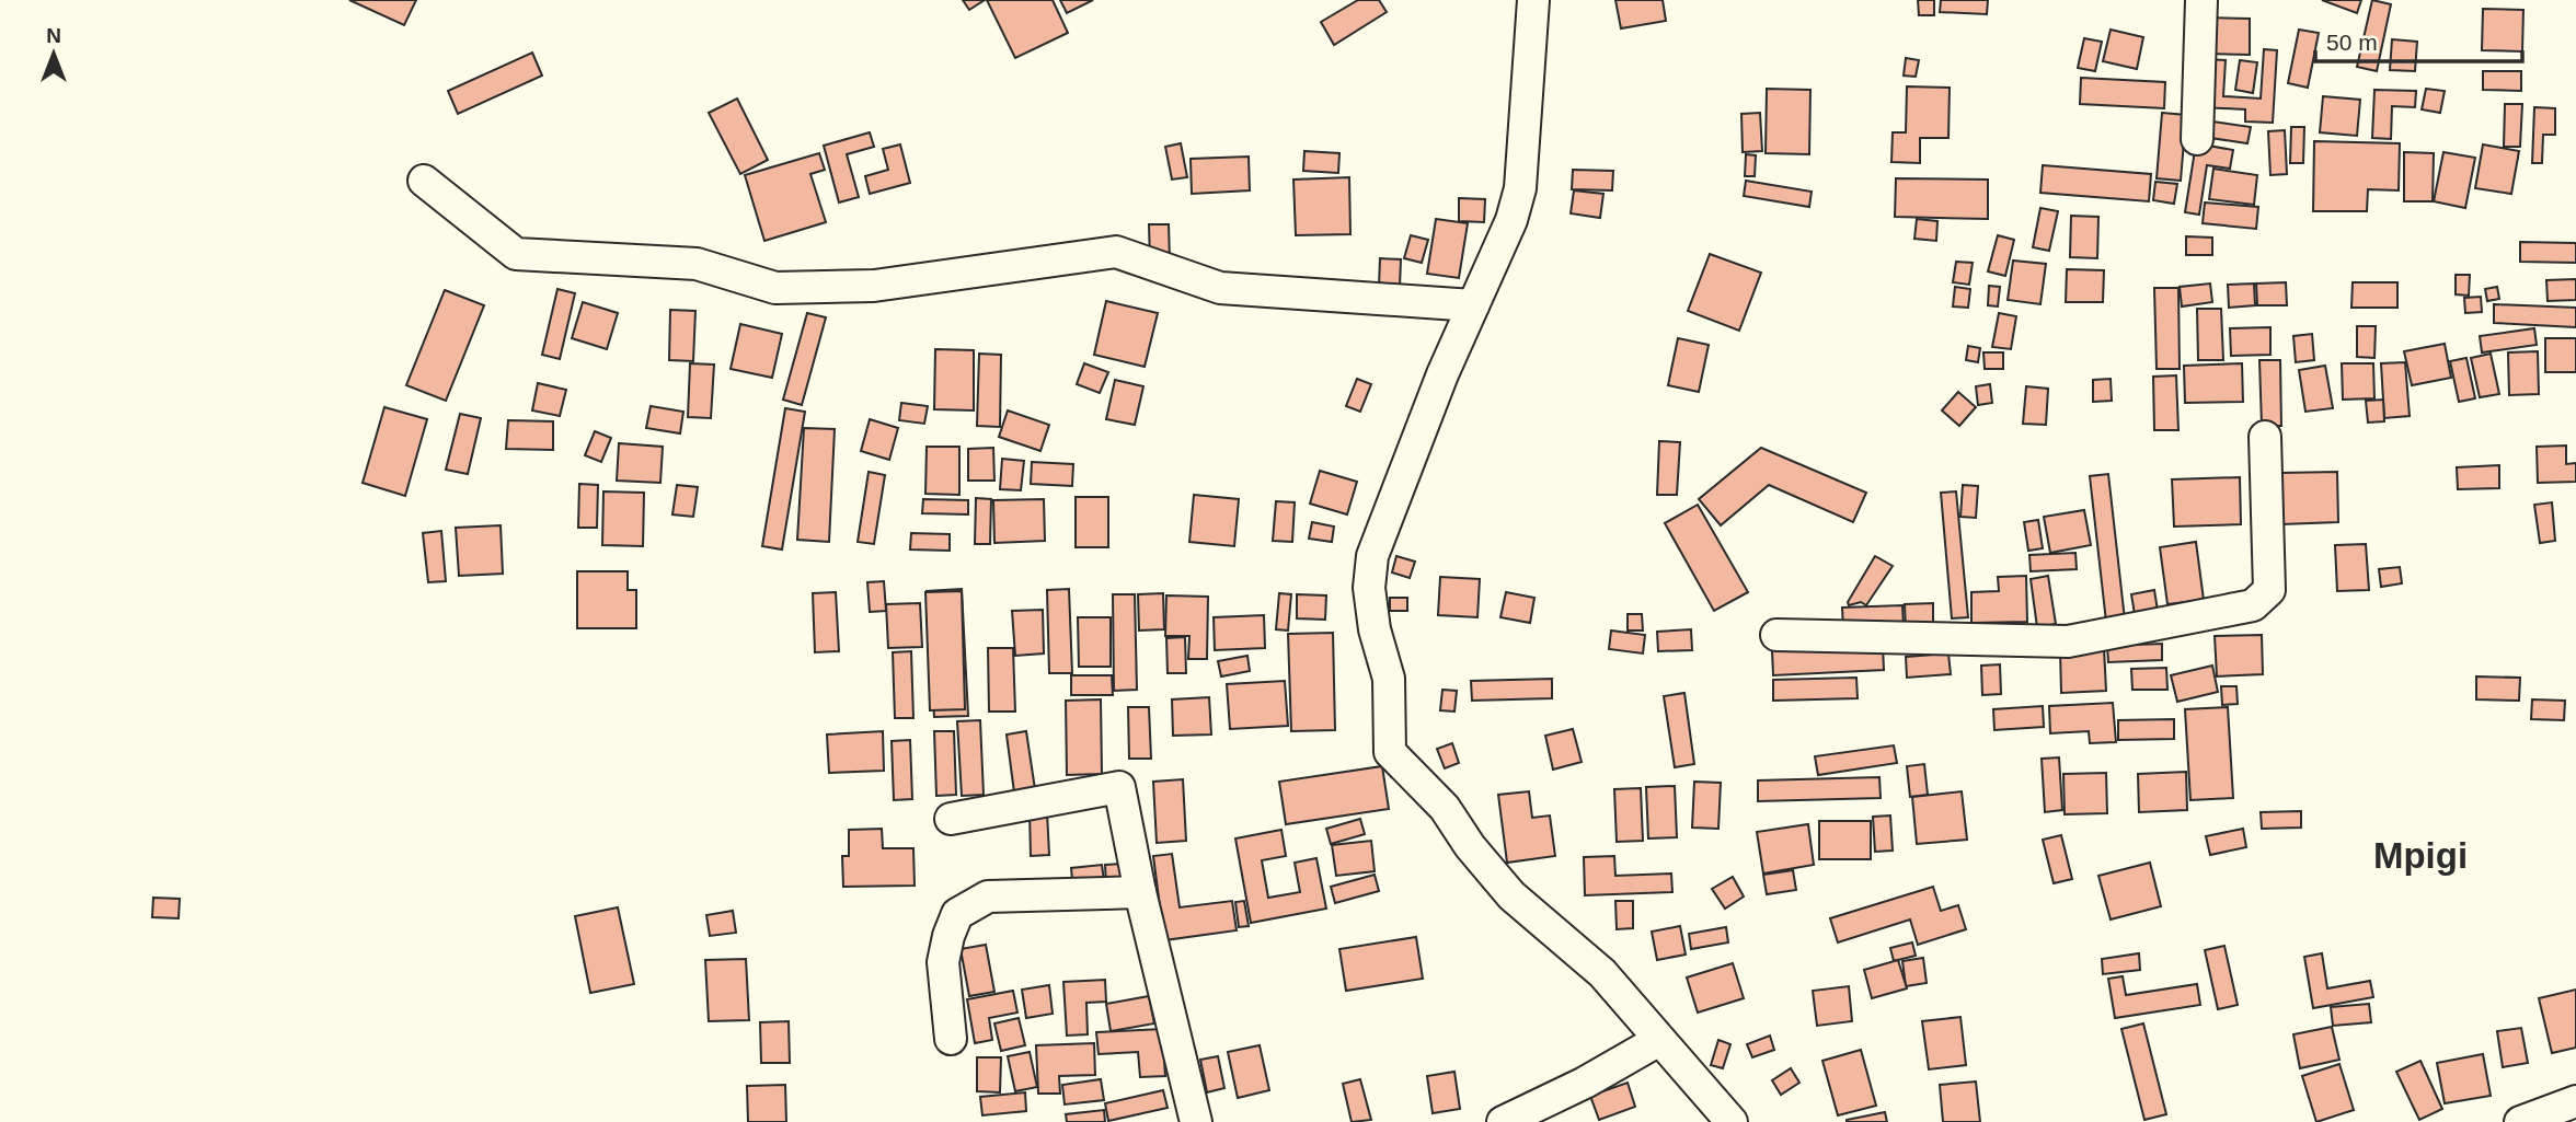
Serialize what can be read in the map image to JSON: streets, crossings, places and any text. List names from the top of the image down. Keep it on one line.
{"districts":["Mpigi"],"scale_bar":"50 m","north":"top"}
